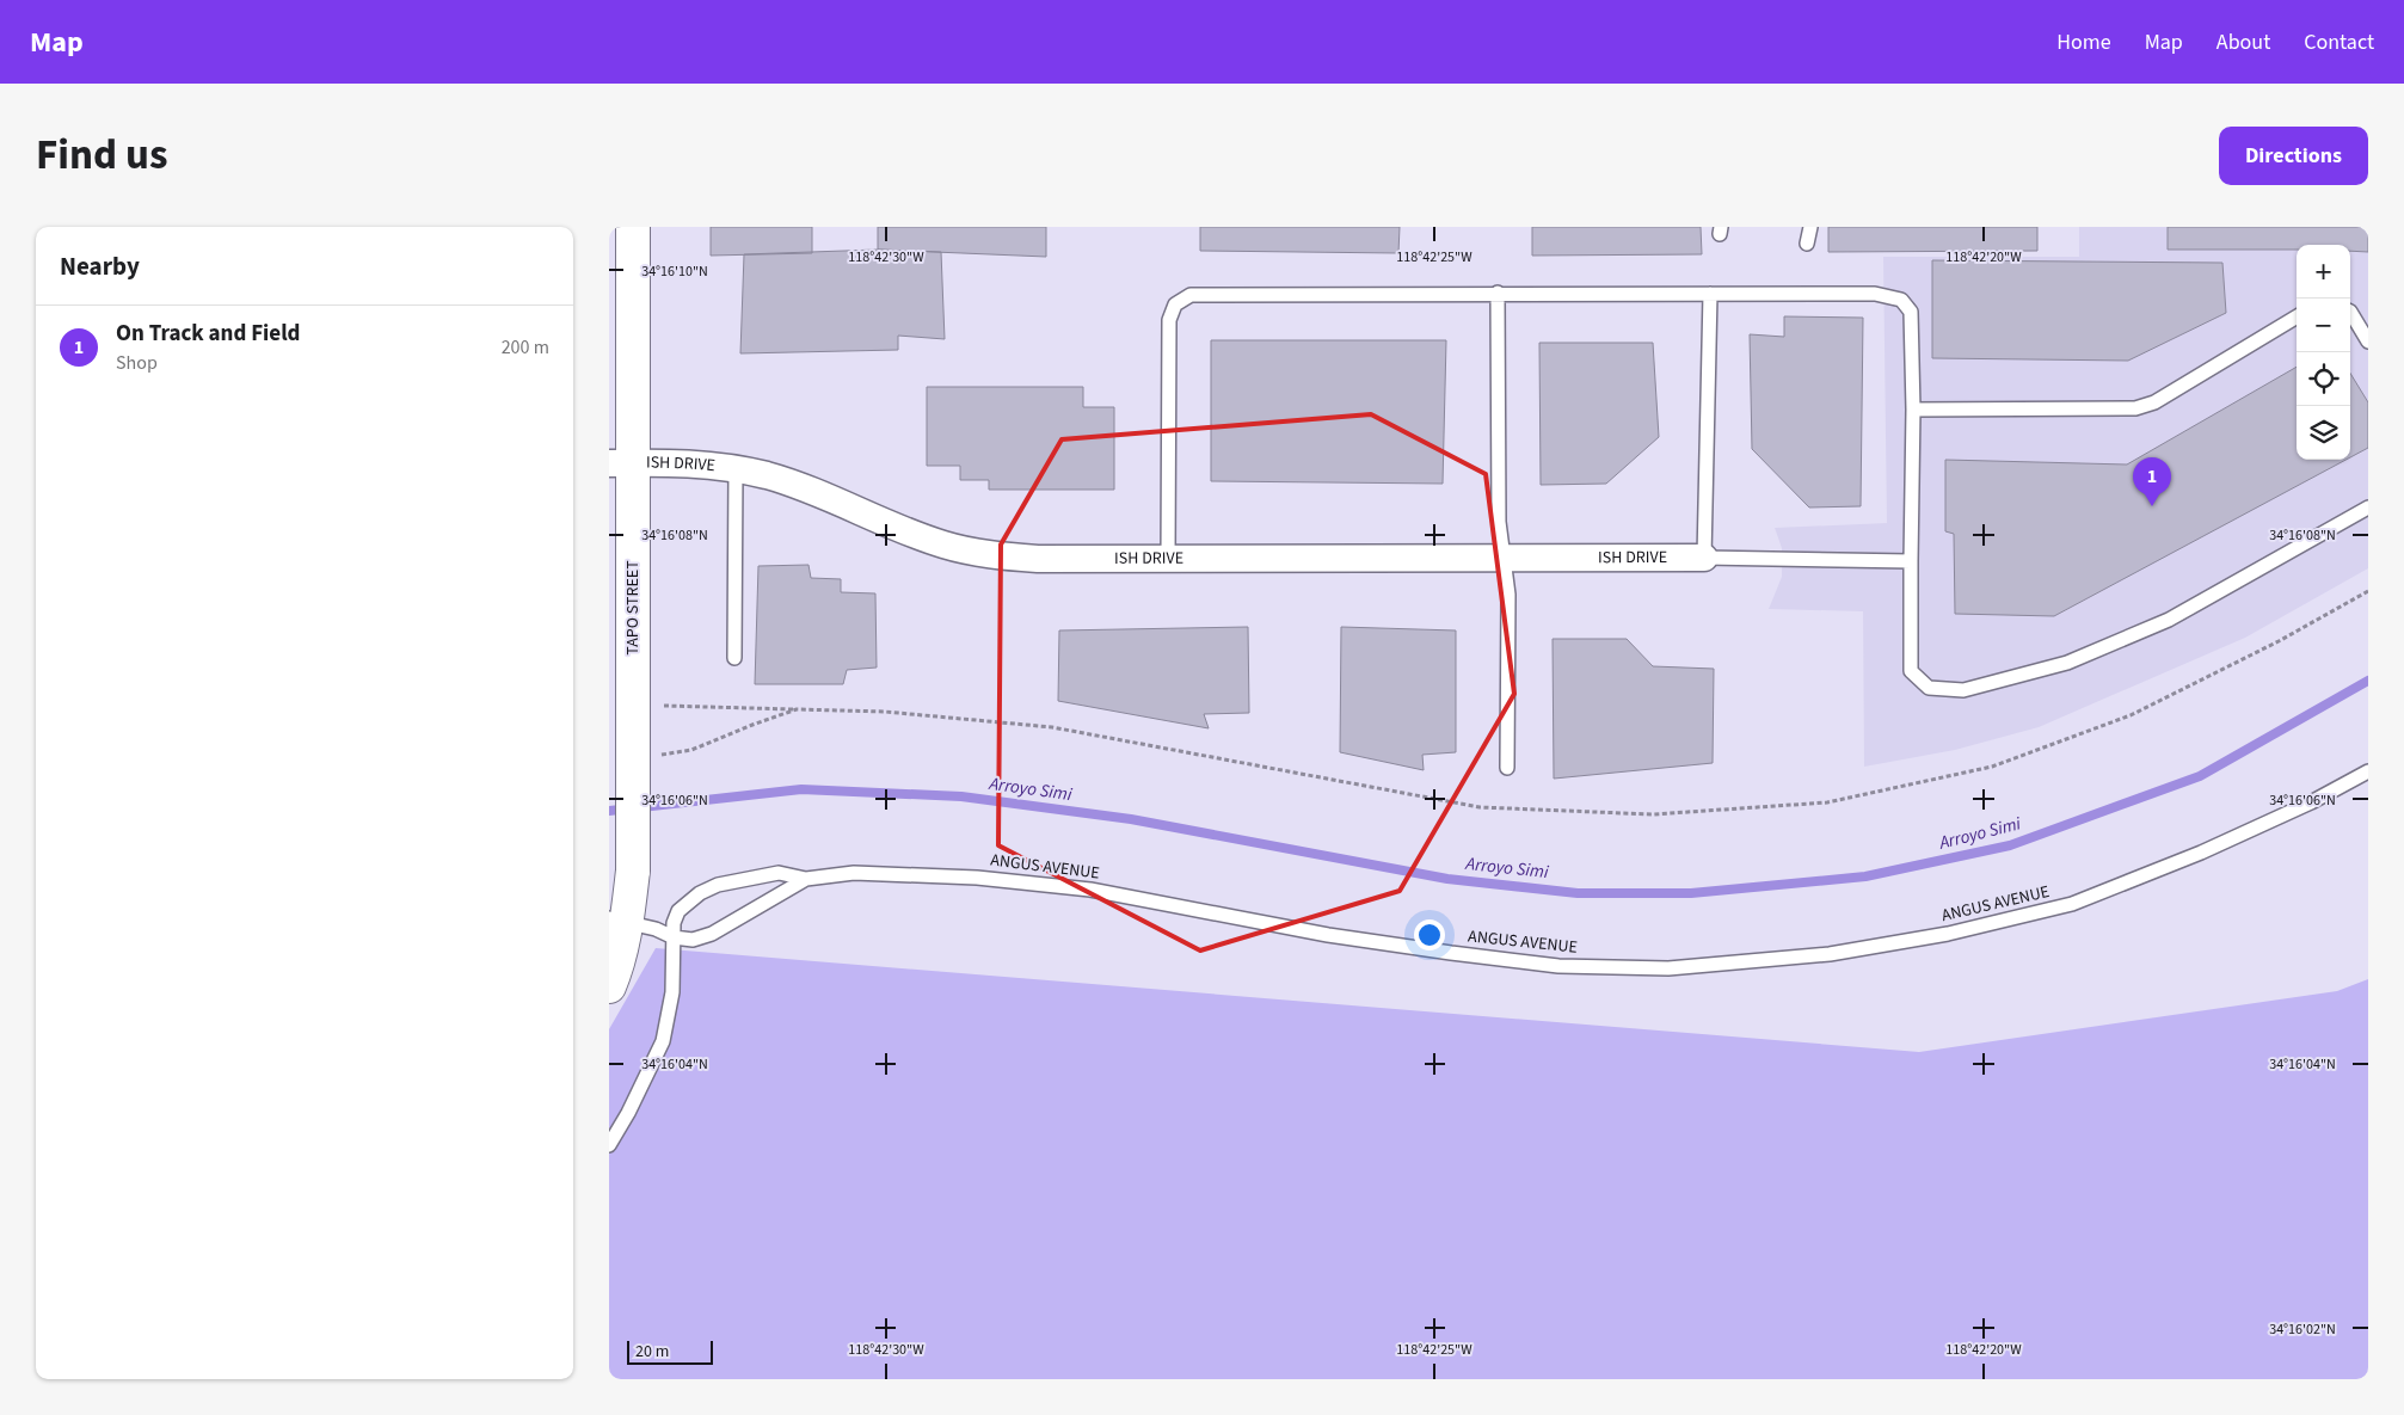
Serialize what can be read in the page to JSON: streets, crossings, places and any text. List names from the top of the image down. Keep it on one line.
{"streets":{"street":["ISH DRIVE","TAPO STREET"],"lane":["ANGUS AVENUE"]},"crossings":[["ISH DRIVE","TAPO STREET"],["TAPO STREET","ANGUS AVENUE"]],"water":["Arroyo Simi"],"scale_bar":"20 m","page":{"header":"Map","nav":["Home","Map","About","Contact"],"title":"Find us","buttons":"Directions","heading":"Nearby","map_buttons":["+","−"],"list":[{"mark":"1","name":"On Track and Field","note":"Shop","value":"200 m"}],"pins":"1","scale":"20 m"},"coordinates":["118°42'30\"W","118°42'25\"W","118°42'20\"W","34°16'10\"N","34°16'08\"N","34°16'06\"N","34°16'04\"N","34°16'02\"N"]}
